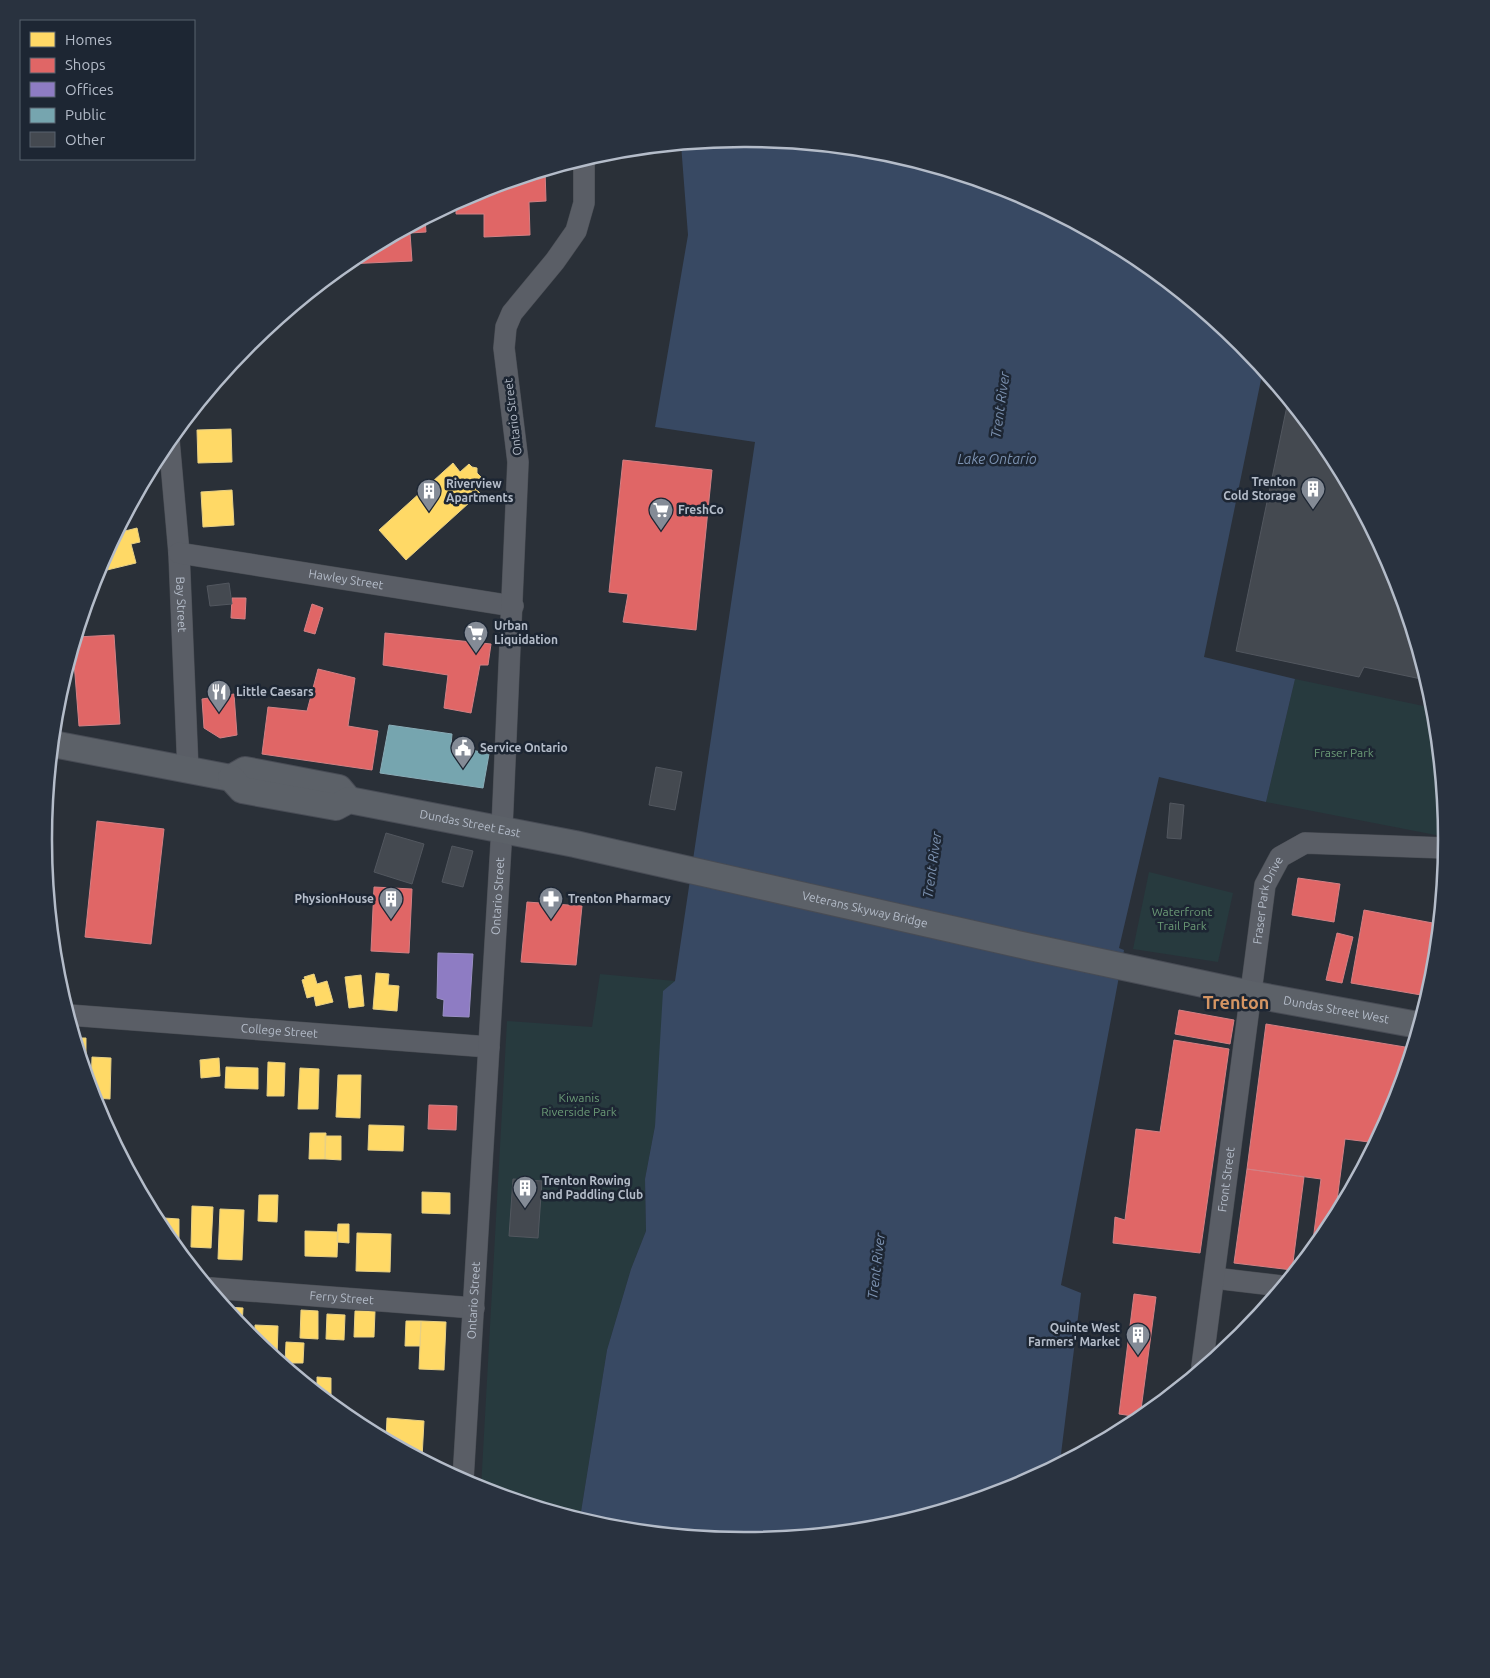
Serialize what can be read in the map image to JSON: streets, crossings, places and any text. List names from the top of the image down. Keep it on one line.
{"streets":{"main road":["Dundas Street East","Veterans Skyway Bridge","Dundas Street West"],"street":["Ontario Street","Hawley Street","Bay Street","Fraser Park Drive","College Street","Front Street","Ferry Street"]},"crossings":[["Ontario Street","Hawley Street"],["Ontario Street","Dundas Street East"],["Ontario Street","College Street"],["Ontario Street","Ferry Street"],["Hawley Street","Bay Street"],["Bay Street","Dundas Street East"],["Dundas Street East","Veterans Skyway Bridge"],["Fraser Park Drive","Dundas Street West"],["Fraser Park Drive","Front Street"],["Veterans Skyway Bridge","Dundas Street West"],["Dundas Street West","Front Street"]],"districts":["Trenton"],"water":["Trent River","Lake Ontario"],"parks":["Fraser Park","Waterfront Trail Park","Kiwanis Riverside Park"],"places":{"building":["Trenton Cold Storage","Riverview Apartments","PhysionHouse","Trenton Rowing and Paddling Club","Quinte West Farmers' Market"],"supermarket":["FreshCo","Urban Liquidation"],"restaurant":["Little Caesars"],"public building":["Service Ontario"],"pharmacy":["Trenton Pharmacy"]},"legend":["Homes","Shops","Offices","Public","Other"]}
